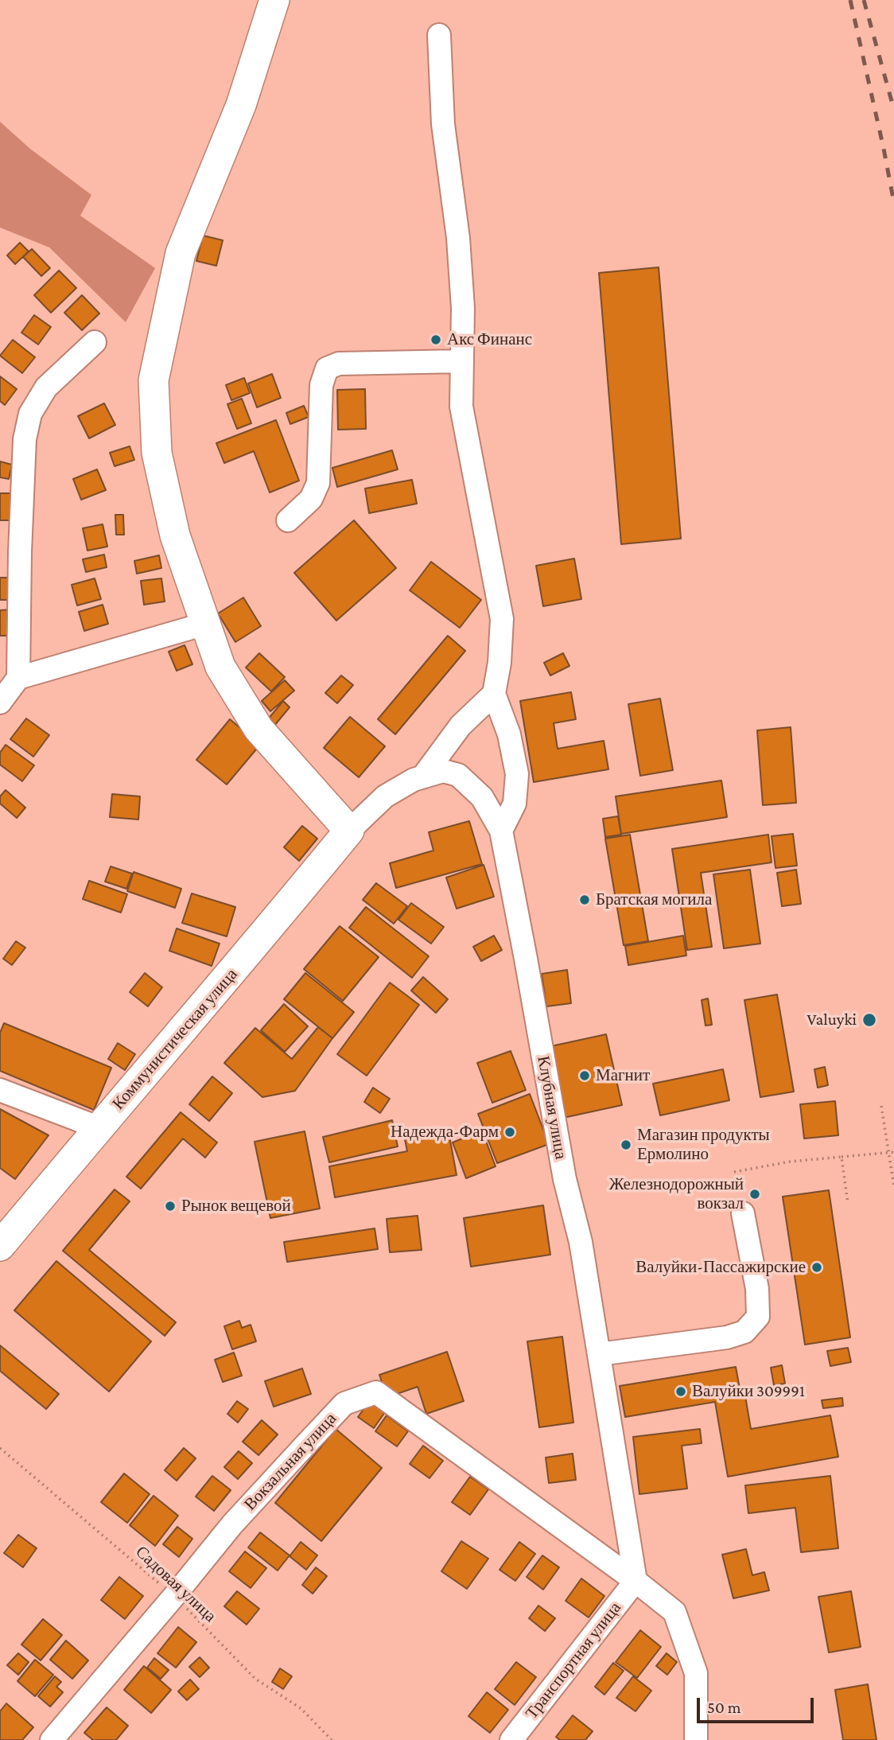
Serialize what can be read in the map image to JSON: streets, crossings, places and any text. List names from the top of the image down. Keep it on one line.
{"streets":{"main road":["Коммунистическая улица"],"street":["Клубная улица","Вокзальная улица","Транспортная улица"],"path":["Садовая улица"]},"crossings":[["Коммунистическая улица","Клубная улица"],["Клубная улица","Вокзальная улица"],["Клубная улица","Транспортная улица"],["Вокзальная улица","Садовая улица"],["Вокзальная улица","Транспортная улица"]],"places":["Акс Финанс","Братская могила","Valuyki","Магнит","Надежда-Фарм","Магазин продукты Ермолино","Железнодорожный вокзал","Рынок вещевой","Валуйки-Пассажирские","Валуйки 309991"],"scale_bar":"50 m"}
